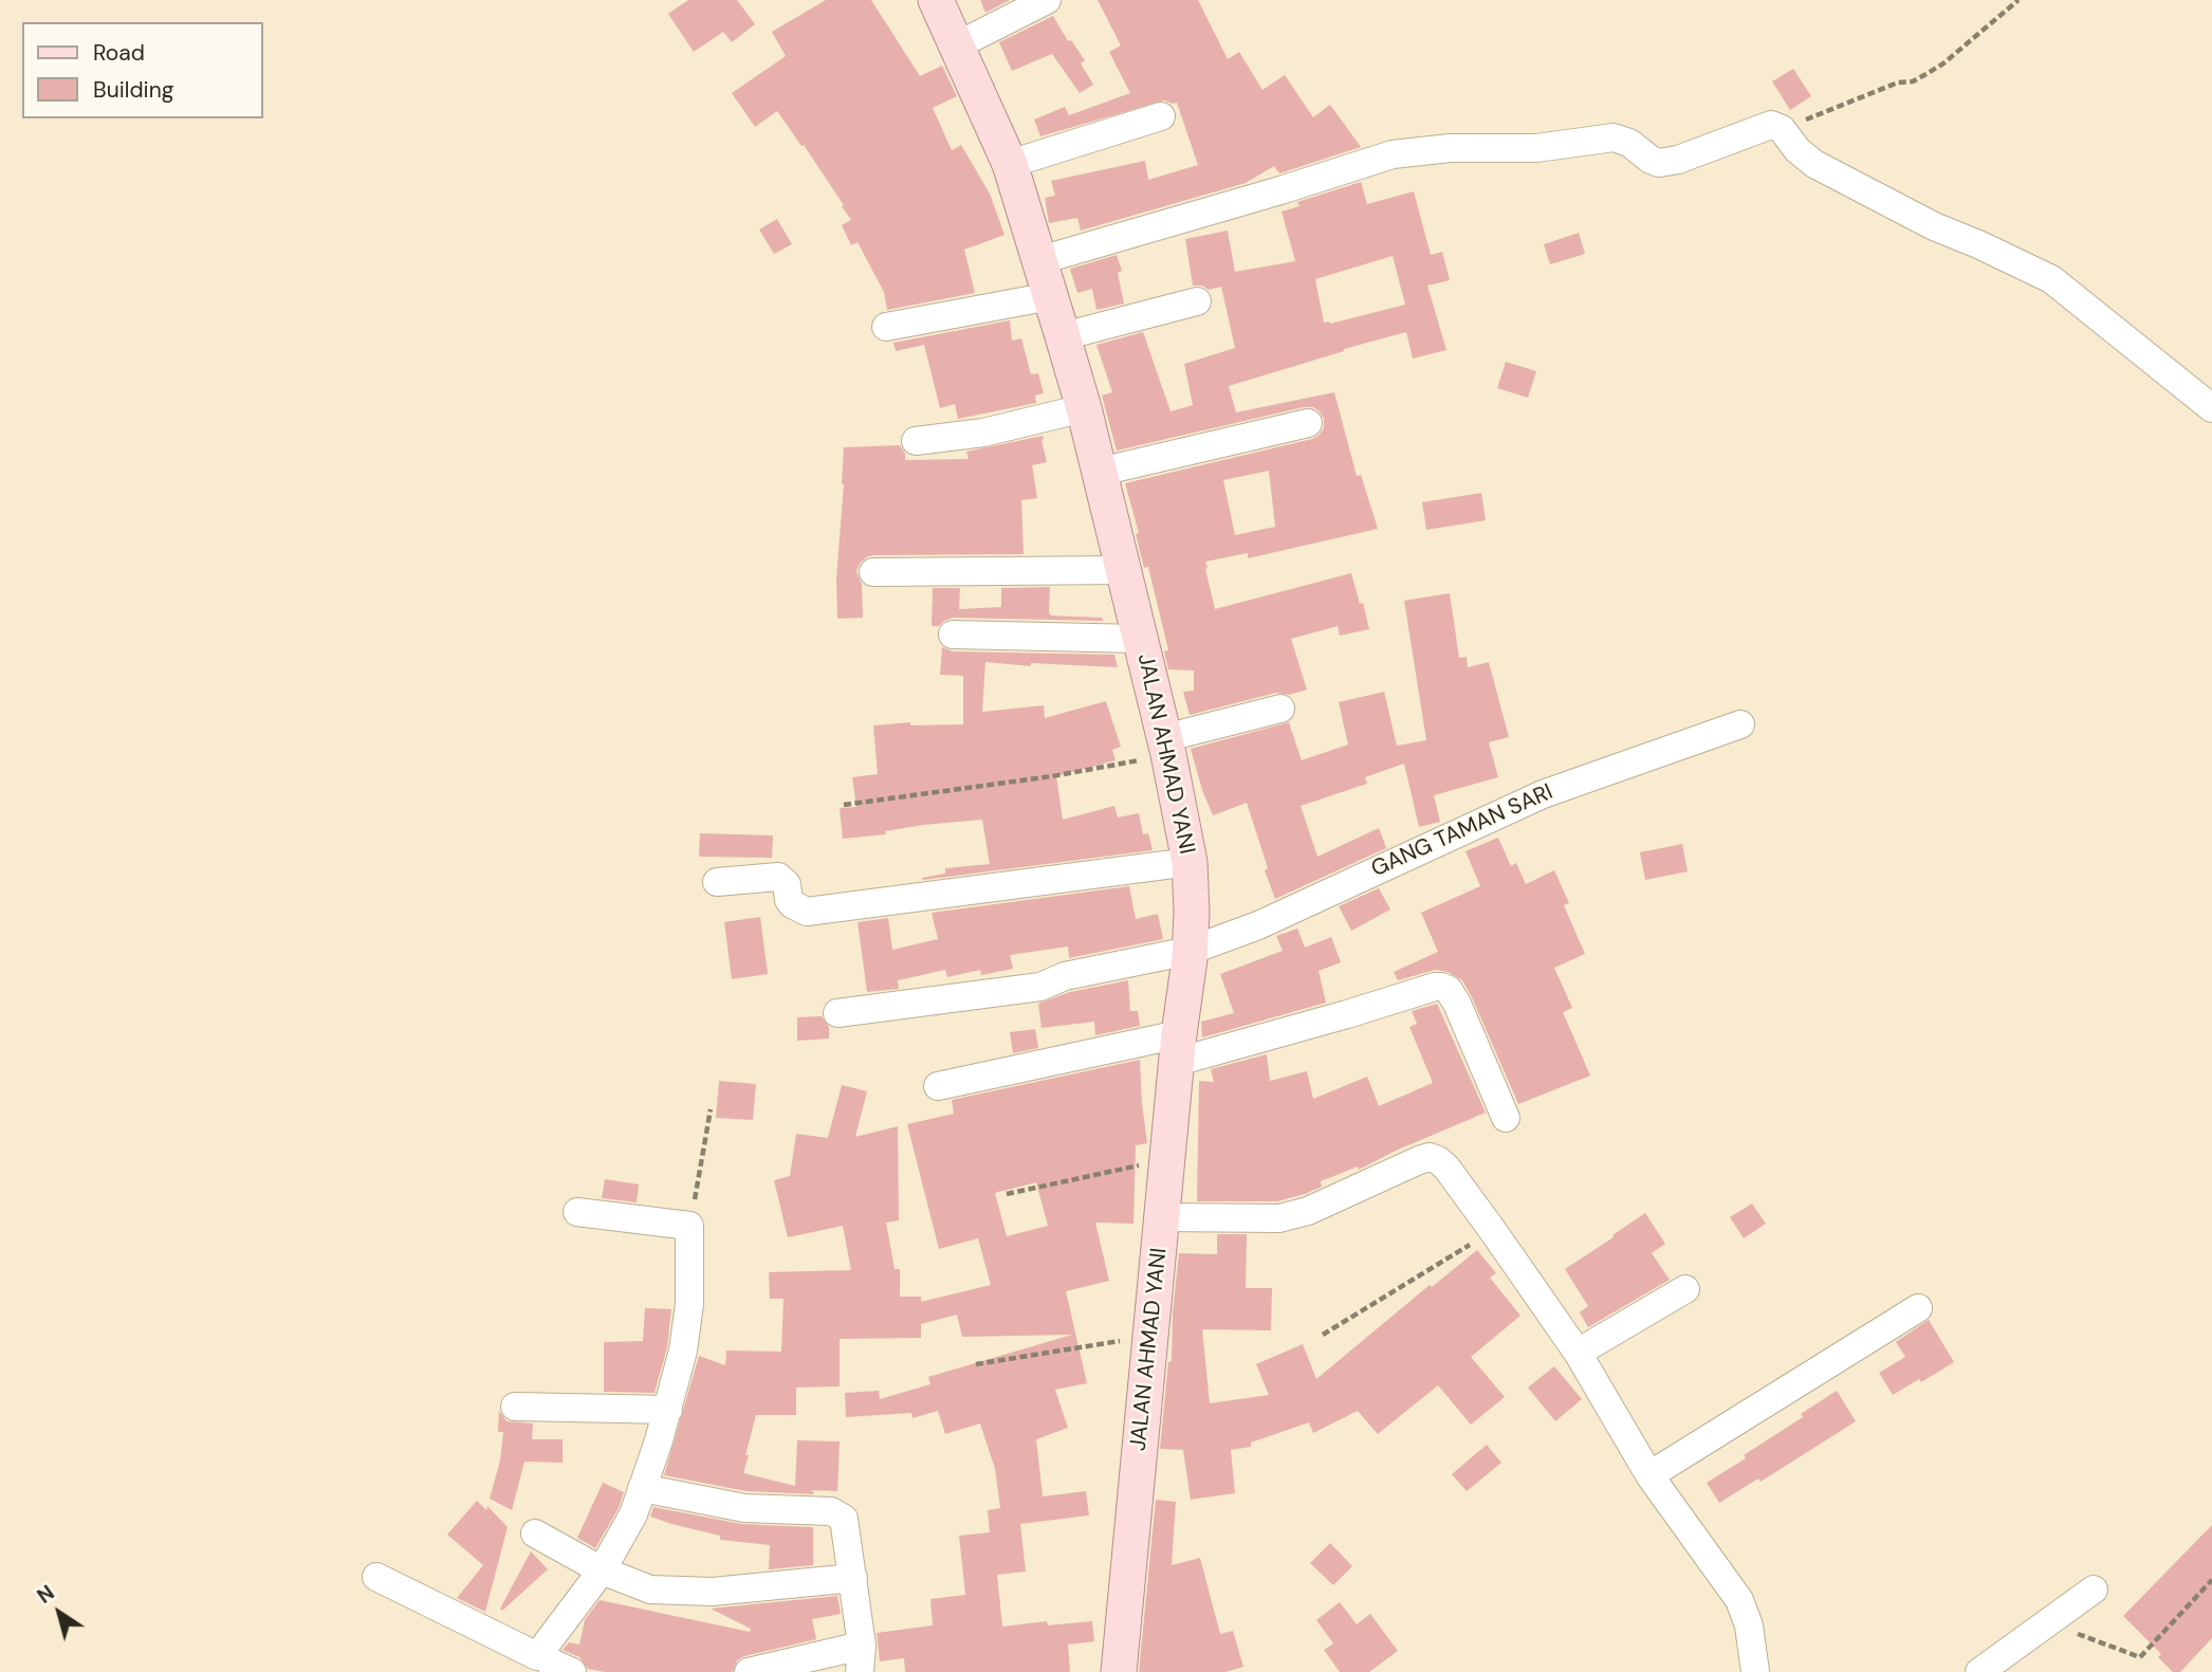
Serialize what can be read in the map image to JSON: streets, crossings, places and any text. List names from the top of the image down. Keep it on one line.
{"streets":{"main road":["JALAN AHMAD YANI"],"street":["GANG TAMAN SARI"]},"crossings":[["JALAN AHMAD YANI","GANG TAMAN SARI"]],"legend":["Road","Building"],"north":"top left"}
